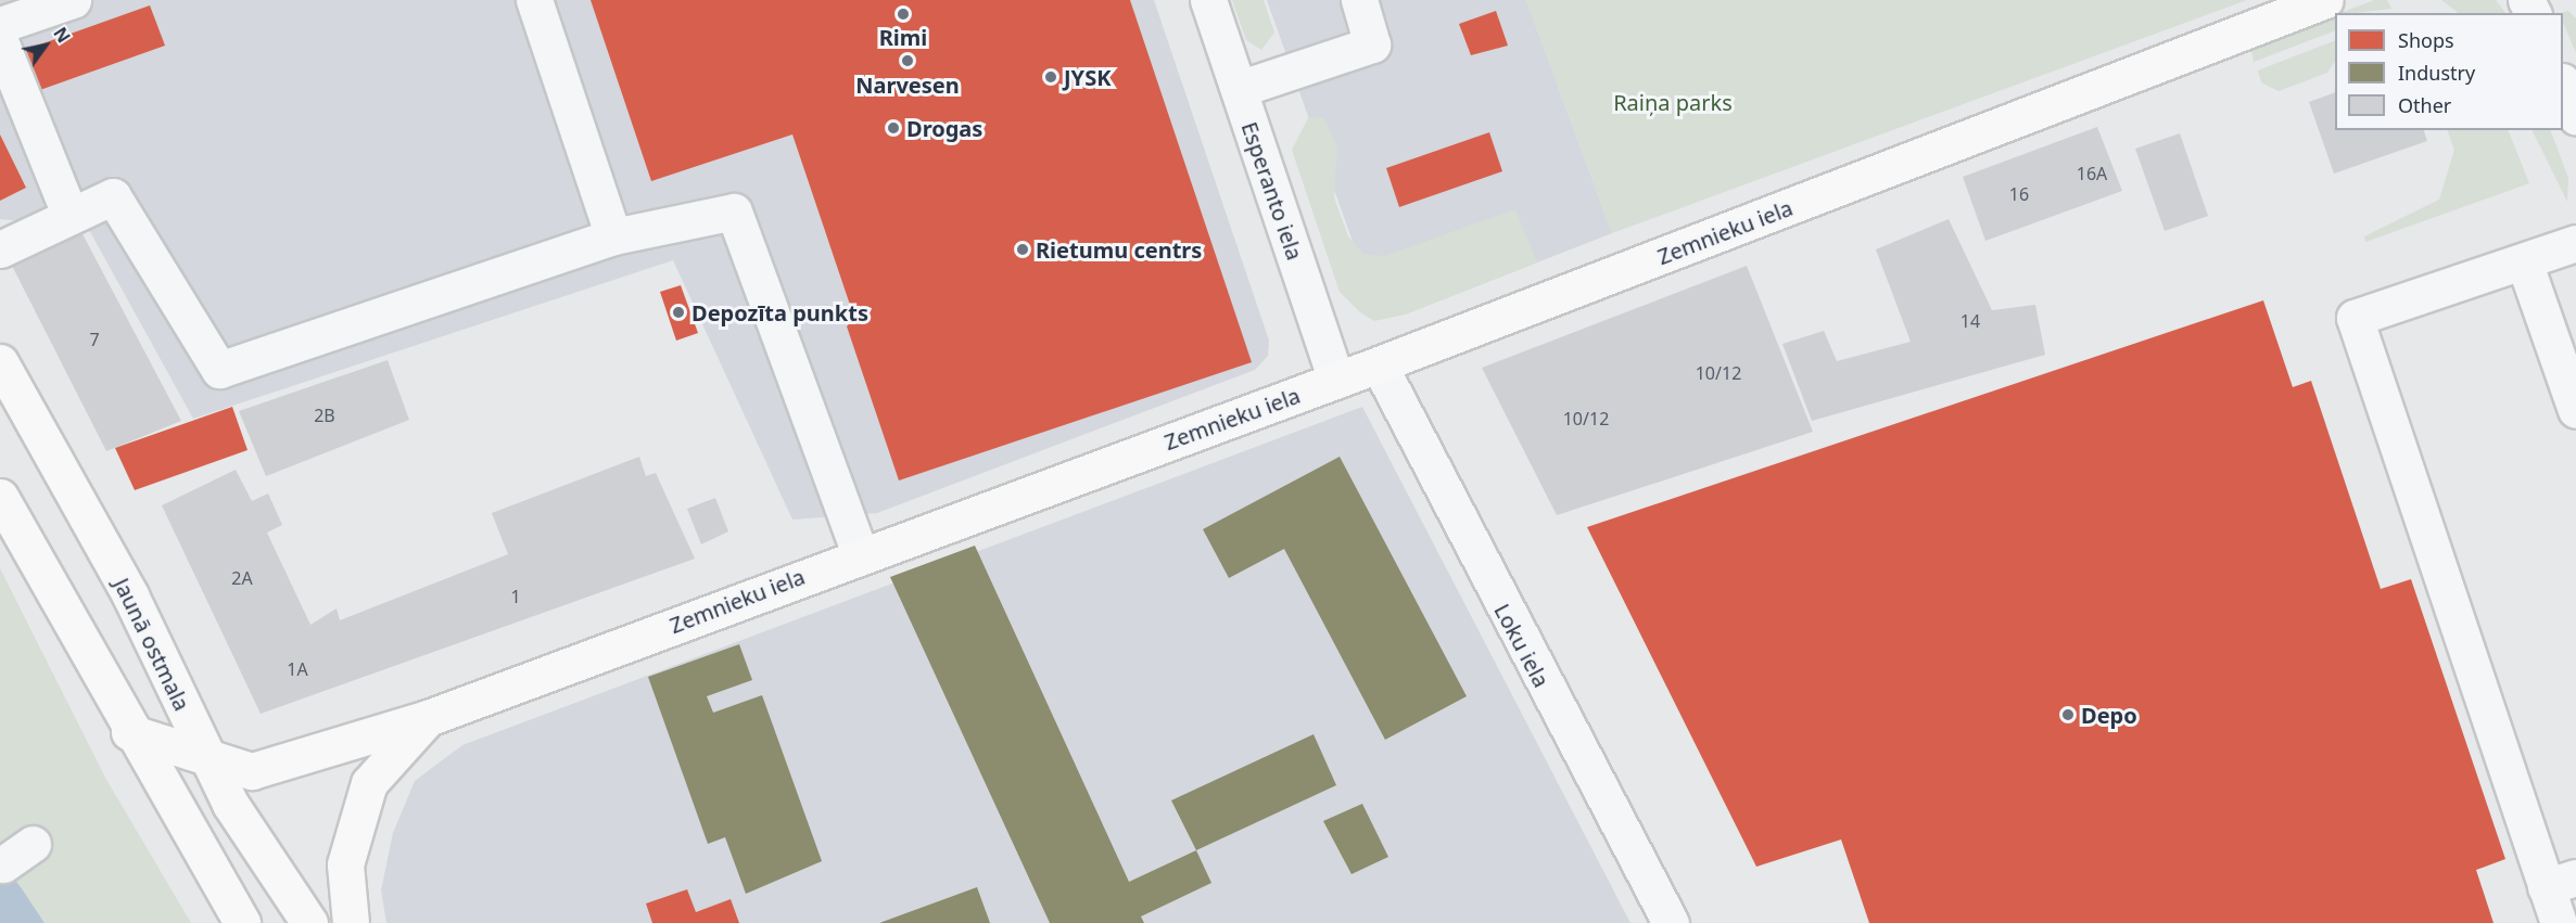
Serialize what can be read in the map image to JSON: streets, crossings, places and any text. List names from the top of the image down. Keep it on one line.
{"streets":{"main road":["Zemnieku iela","Jaunā ostmala"],"street":["Esperanto iela","Loku iela"]},"crossings":[["Esperanto iela","Zemnieku iela"],["Zemnieku iela","Jaunā ostmala"],["Zemnieku iela","Loku iela"]],"parks":["Raiņa parks"],"places":["Rimi","Narvesen","JYSK","Drogas","Rietumu centrs","Depozīta punkts","Depo"],"house_numbers":["16A","16","14","7","10/12","2B","10/12","2A","1","1A"],"legend":["Shops","Industry","Other"],"north":"top right"}
